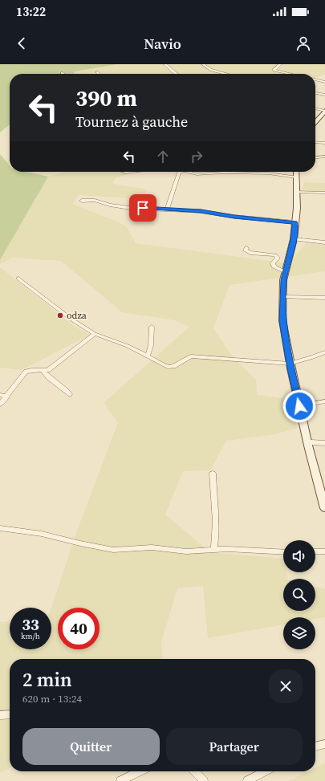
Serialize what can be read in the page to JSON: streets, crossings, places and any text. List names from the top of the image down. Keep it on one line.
{"places":["odza"],"page":{"status":"13:22","header":"Navio","turn":["390 m","Tournez à gauche"],"speed":"33 km/h","limit":"40","heading":["2 min","620 m · 13:24"],"buttons":["Quitter","Partager"]}}
